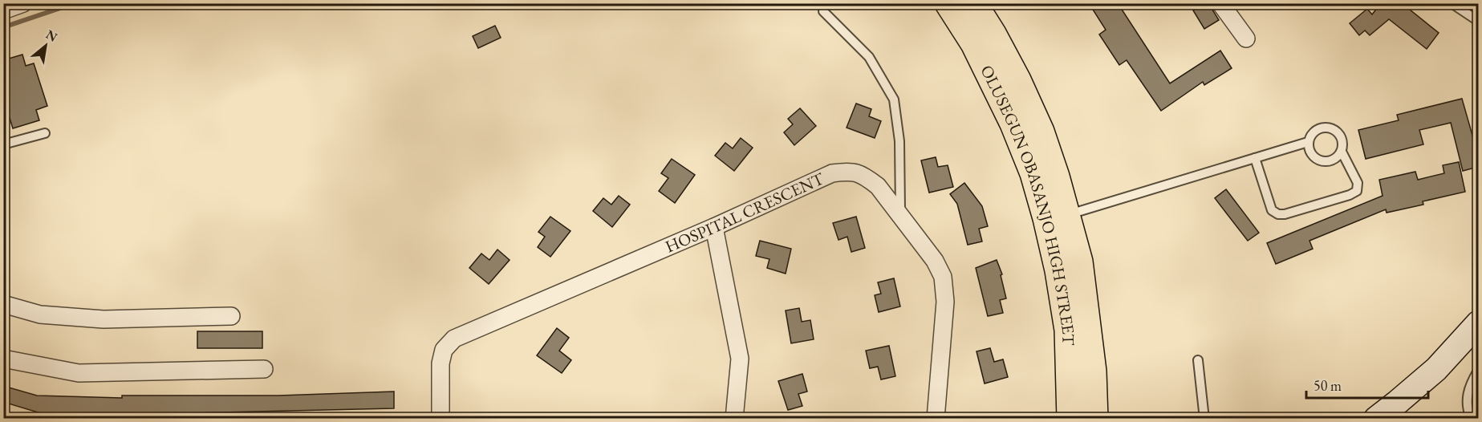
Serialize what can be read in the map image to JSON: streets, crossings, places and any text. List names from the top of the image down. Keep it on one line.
{"streets":{"main road":["OLUSEGUN OBASANJO HIGH STREET"],"street":["HOSPITAL CRESCENT"]},"scale_bar":"50 m","north":"top right"}
